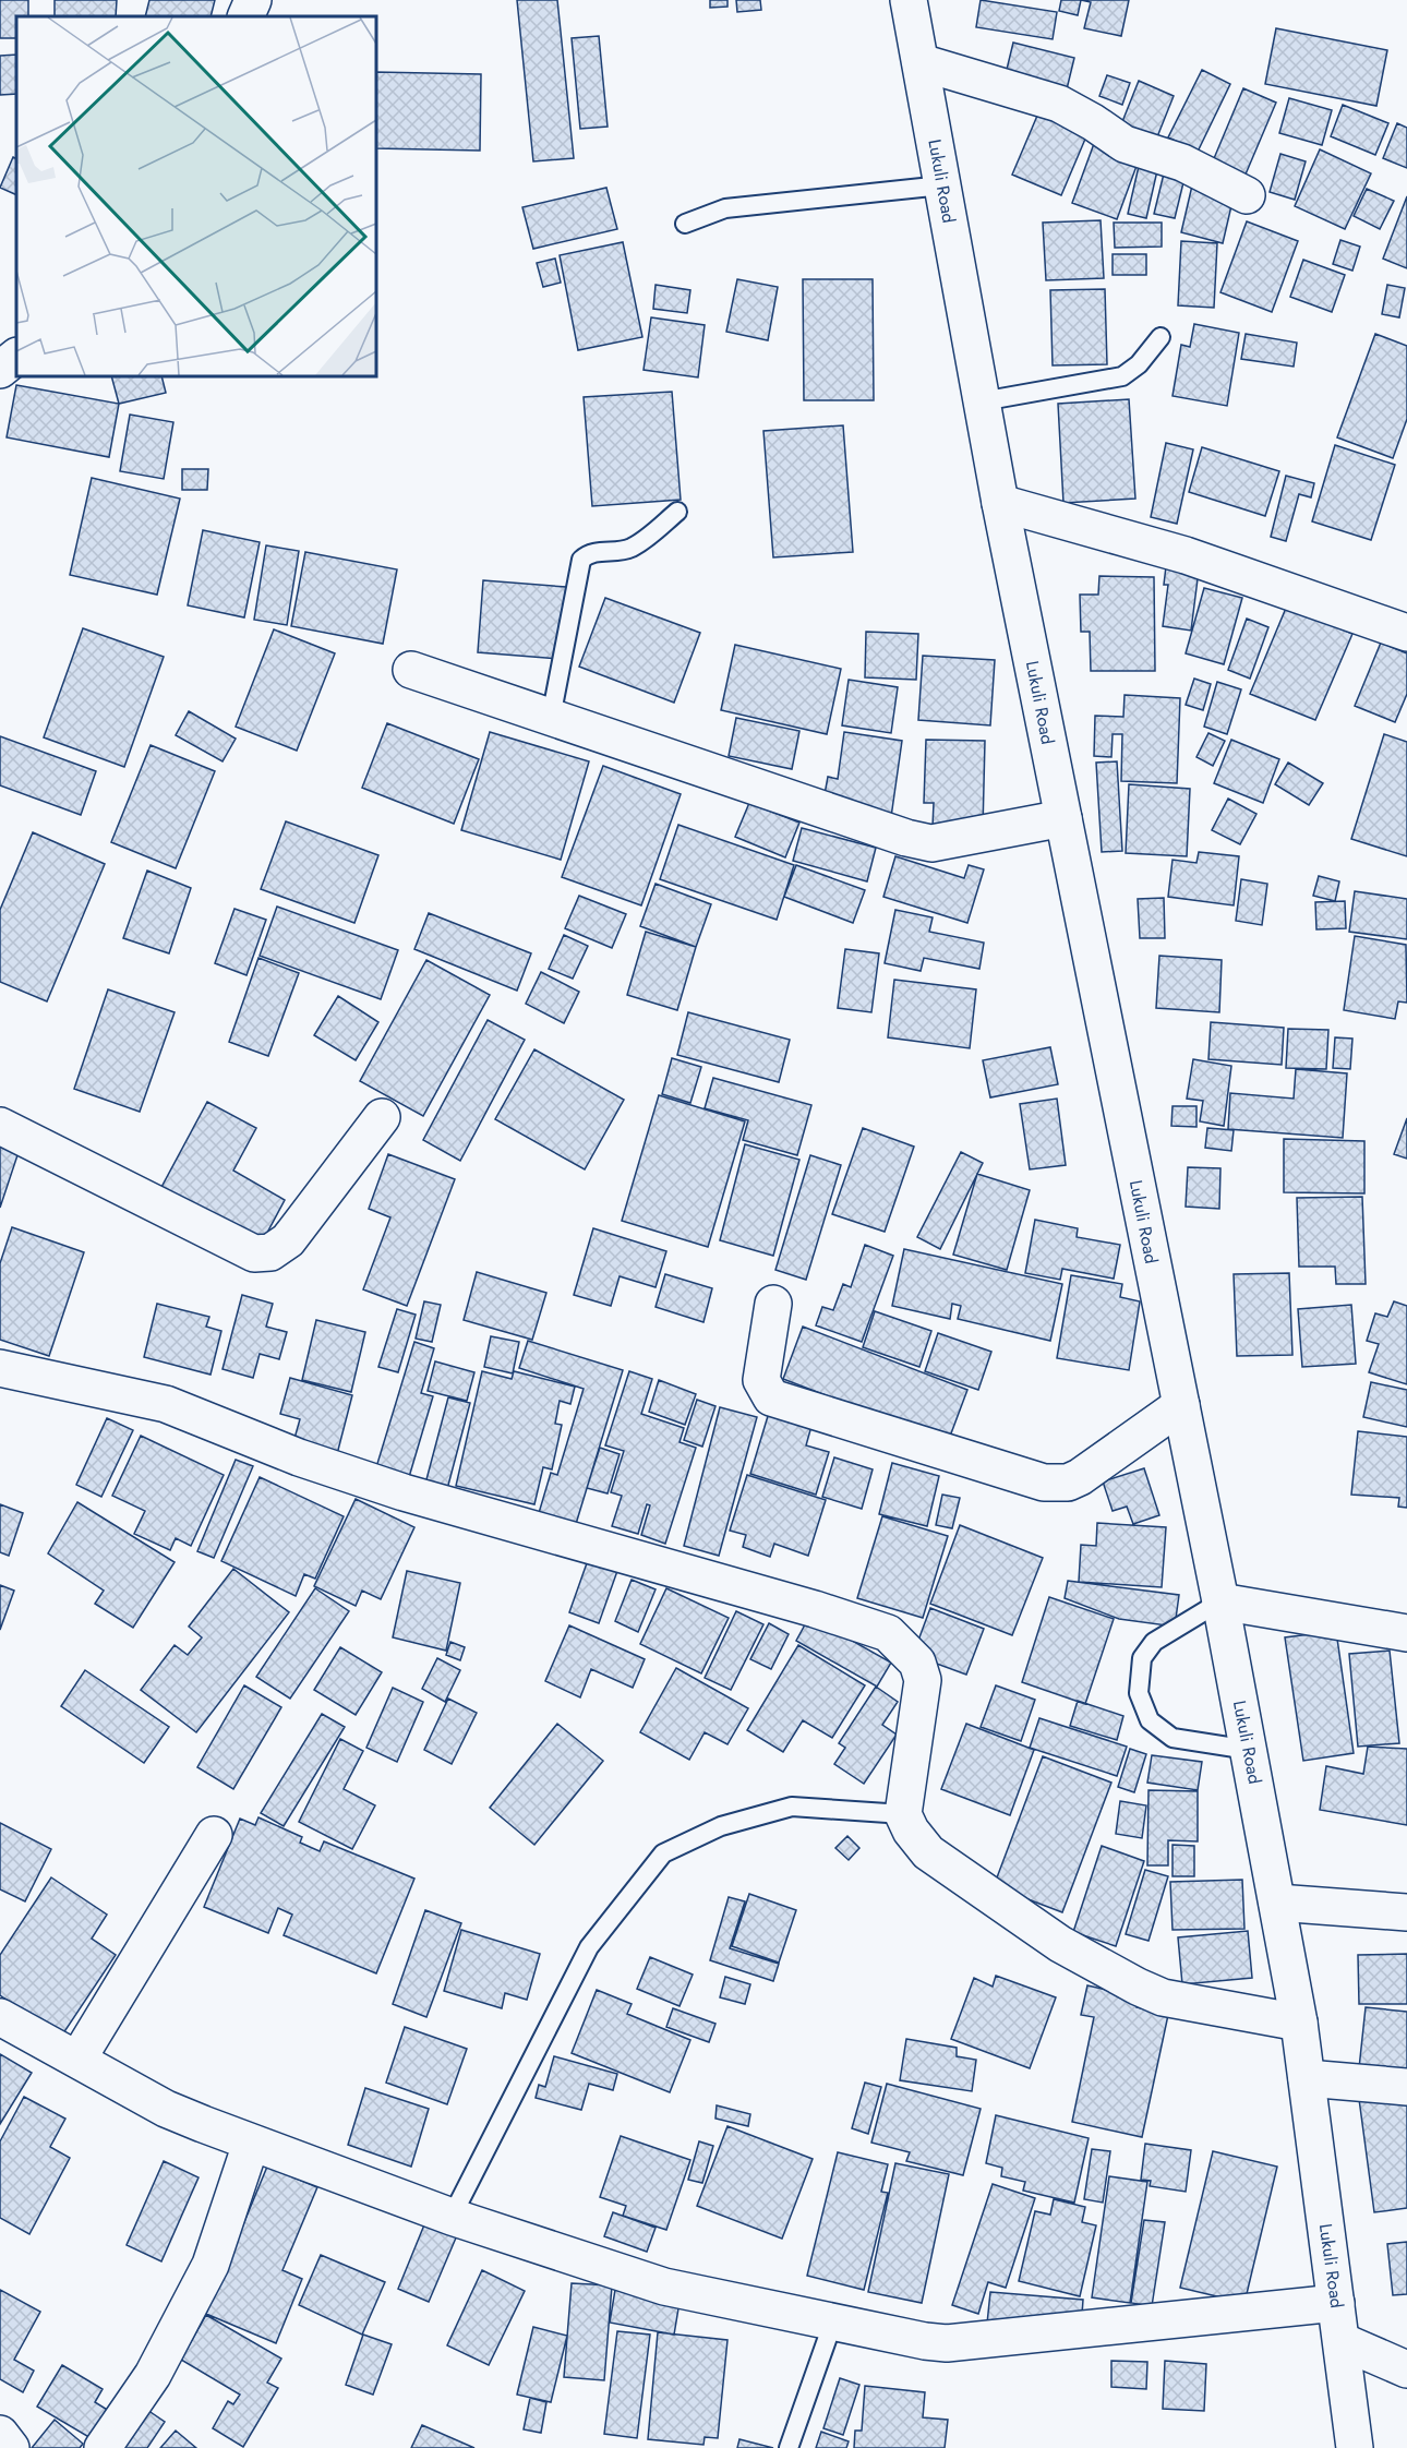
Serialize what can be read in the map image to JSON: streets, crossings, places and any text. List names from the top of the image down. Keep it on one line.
{"streets":{"street":["Lukuli Road"]}}
